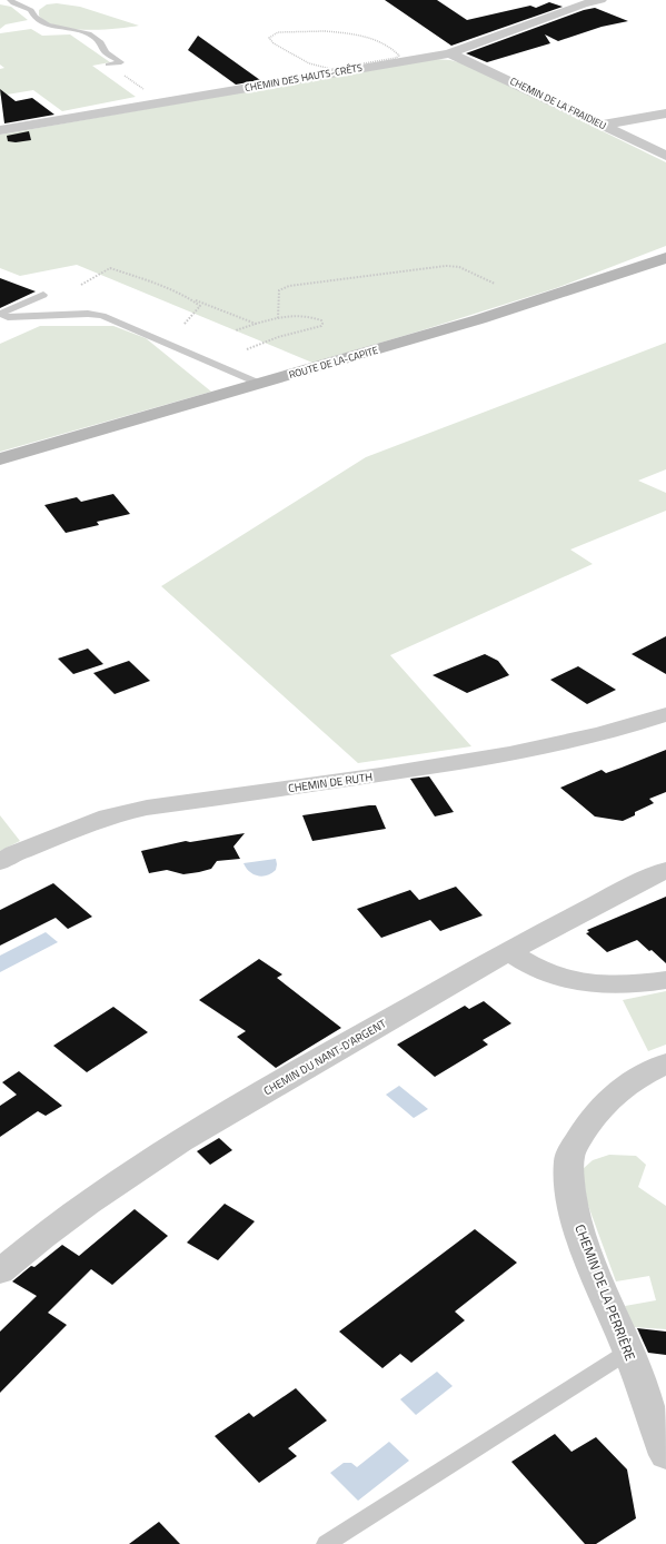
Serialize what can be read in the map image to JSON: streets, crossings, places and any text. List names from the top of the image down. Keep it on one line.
{"streets":{"street":["CHEMIN DES HAUTS-CRÊTS","CHEMIN DE LA FRAIDIEU","ROUTE DE LA-CAPITE","CHEMIN DE RUTH","CHEMIN DU NANT-D'ARGENT","CHEMIN DE LA PERRIÈRE"]},"crossings":[["CHEMIN DES HAUTS-CRÊTS","CHEMIN DE LA FRAIDIEU"]]}
